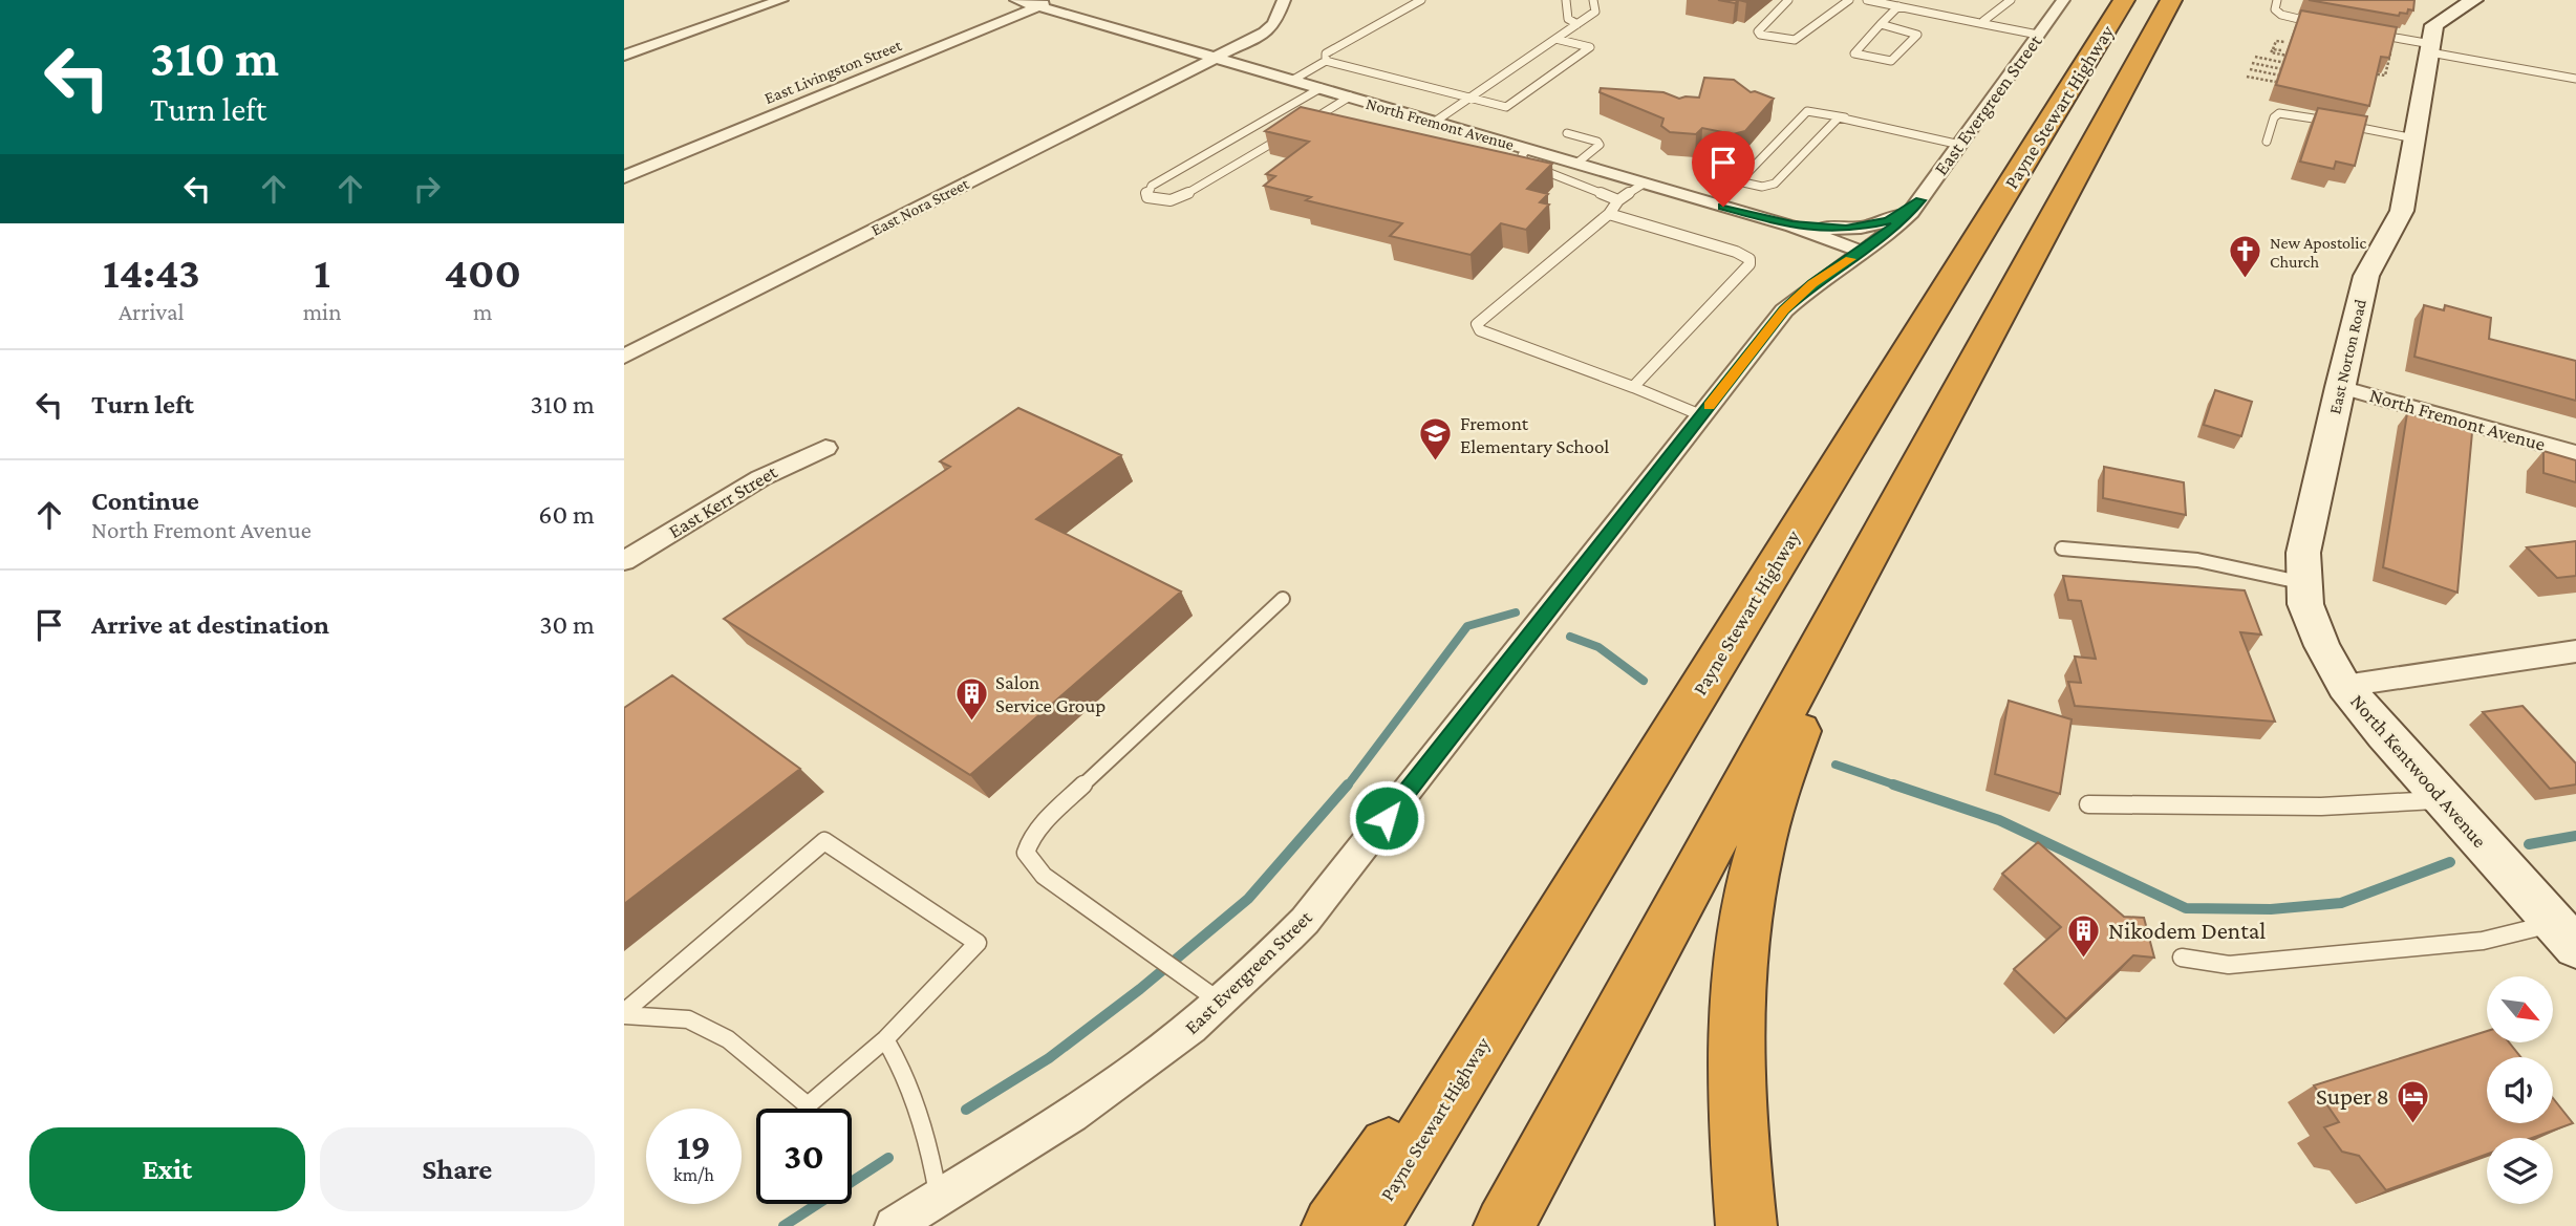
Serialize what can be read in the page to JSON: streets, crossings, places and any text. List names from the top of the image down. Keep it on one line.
{"streets":{"highway":["Payne Stewart Highway"],"main road":["East Norton Road","North Kentwood Avenue"],"street":["East Livingston Street","East Evergreen Street","North Fremont Avenue","East Nora Street","East Kerr Street"]},"crossings":[["East Livingston Street","North Fremont Avenue"],["East Evergreen Street","North Fremont Avenue"],["North Fremont Avenue","East Nora Street"],["North Fremont Avenue","East Norton Road"],["East Norton Road","North Kentwood Avenue"]],"places":{"church":["New Apostolic Church"],"school or university":["Fremont Elementary School"],"building":["Salon Service Group","Nikodem Dental"],"hotel":["Super 8"]},"north":"bottom right","page":{"turn":["310 m","Turn left"],"eta":["14:43","Arrival","1","min","400","m"],"list":[{"name":"Turn left","value":"310 m"},{"name":"Continue","note":"North Fremont Avenue","value":"60 m"},{"name":"Arrive at destination","value":"30 m"}],"speed":"19 km/h","limit":"30","buttons":["Exit","Share"]}}
